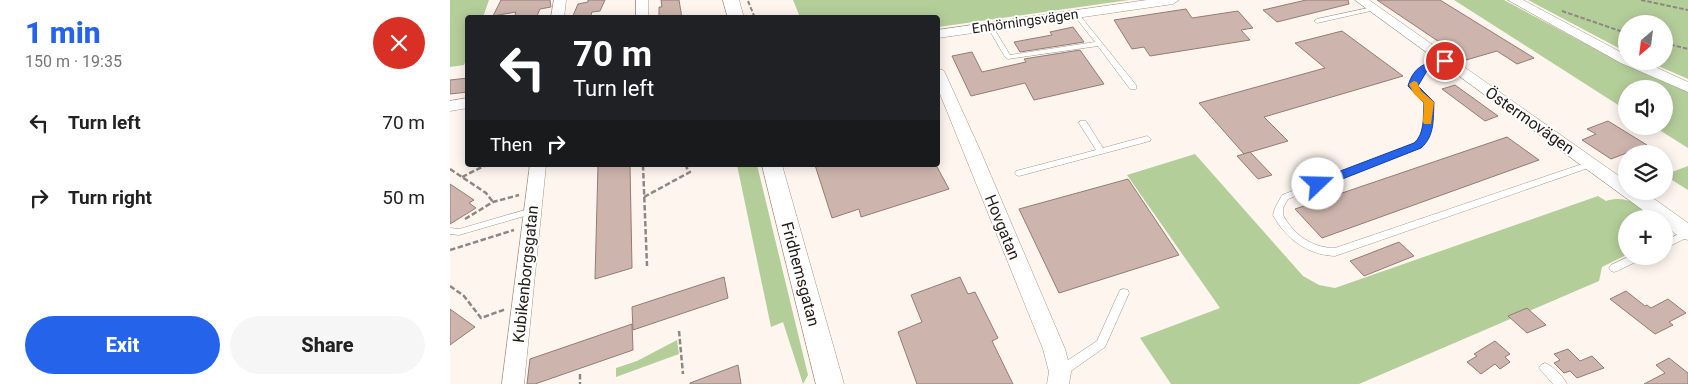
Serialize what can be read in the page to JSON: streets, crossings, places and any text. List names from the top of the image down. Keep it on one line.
{"streets":{"street":["Enhörningsvägen","Östermovägen","Hovgatan","Kubikenborgsgatan","Fridhemsgatan"]},"north":"bottom left","page":{"heading":["1 min","150 m · 19:35"],"map_buttons":"+","turn":["70 m","Turn left"],"list":[{"name":"Turn left","value":"70 m"},{"name":"Turn right","value":"50 m"}],"then":"Then","buttons":["Exit","Share"]}}
